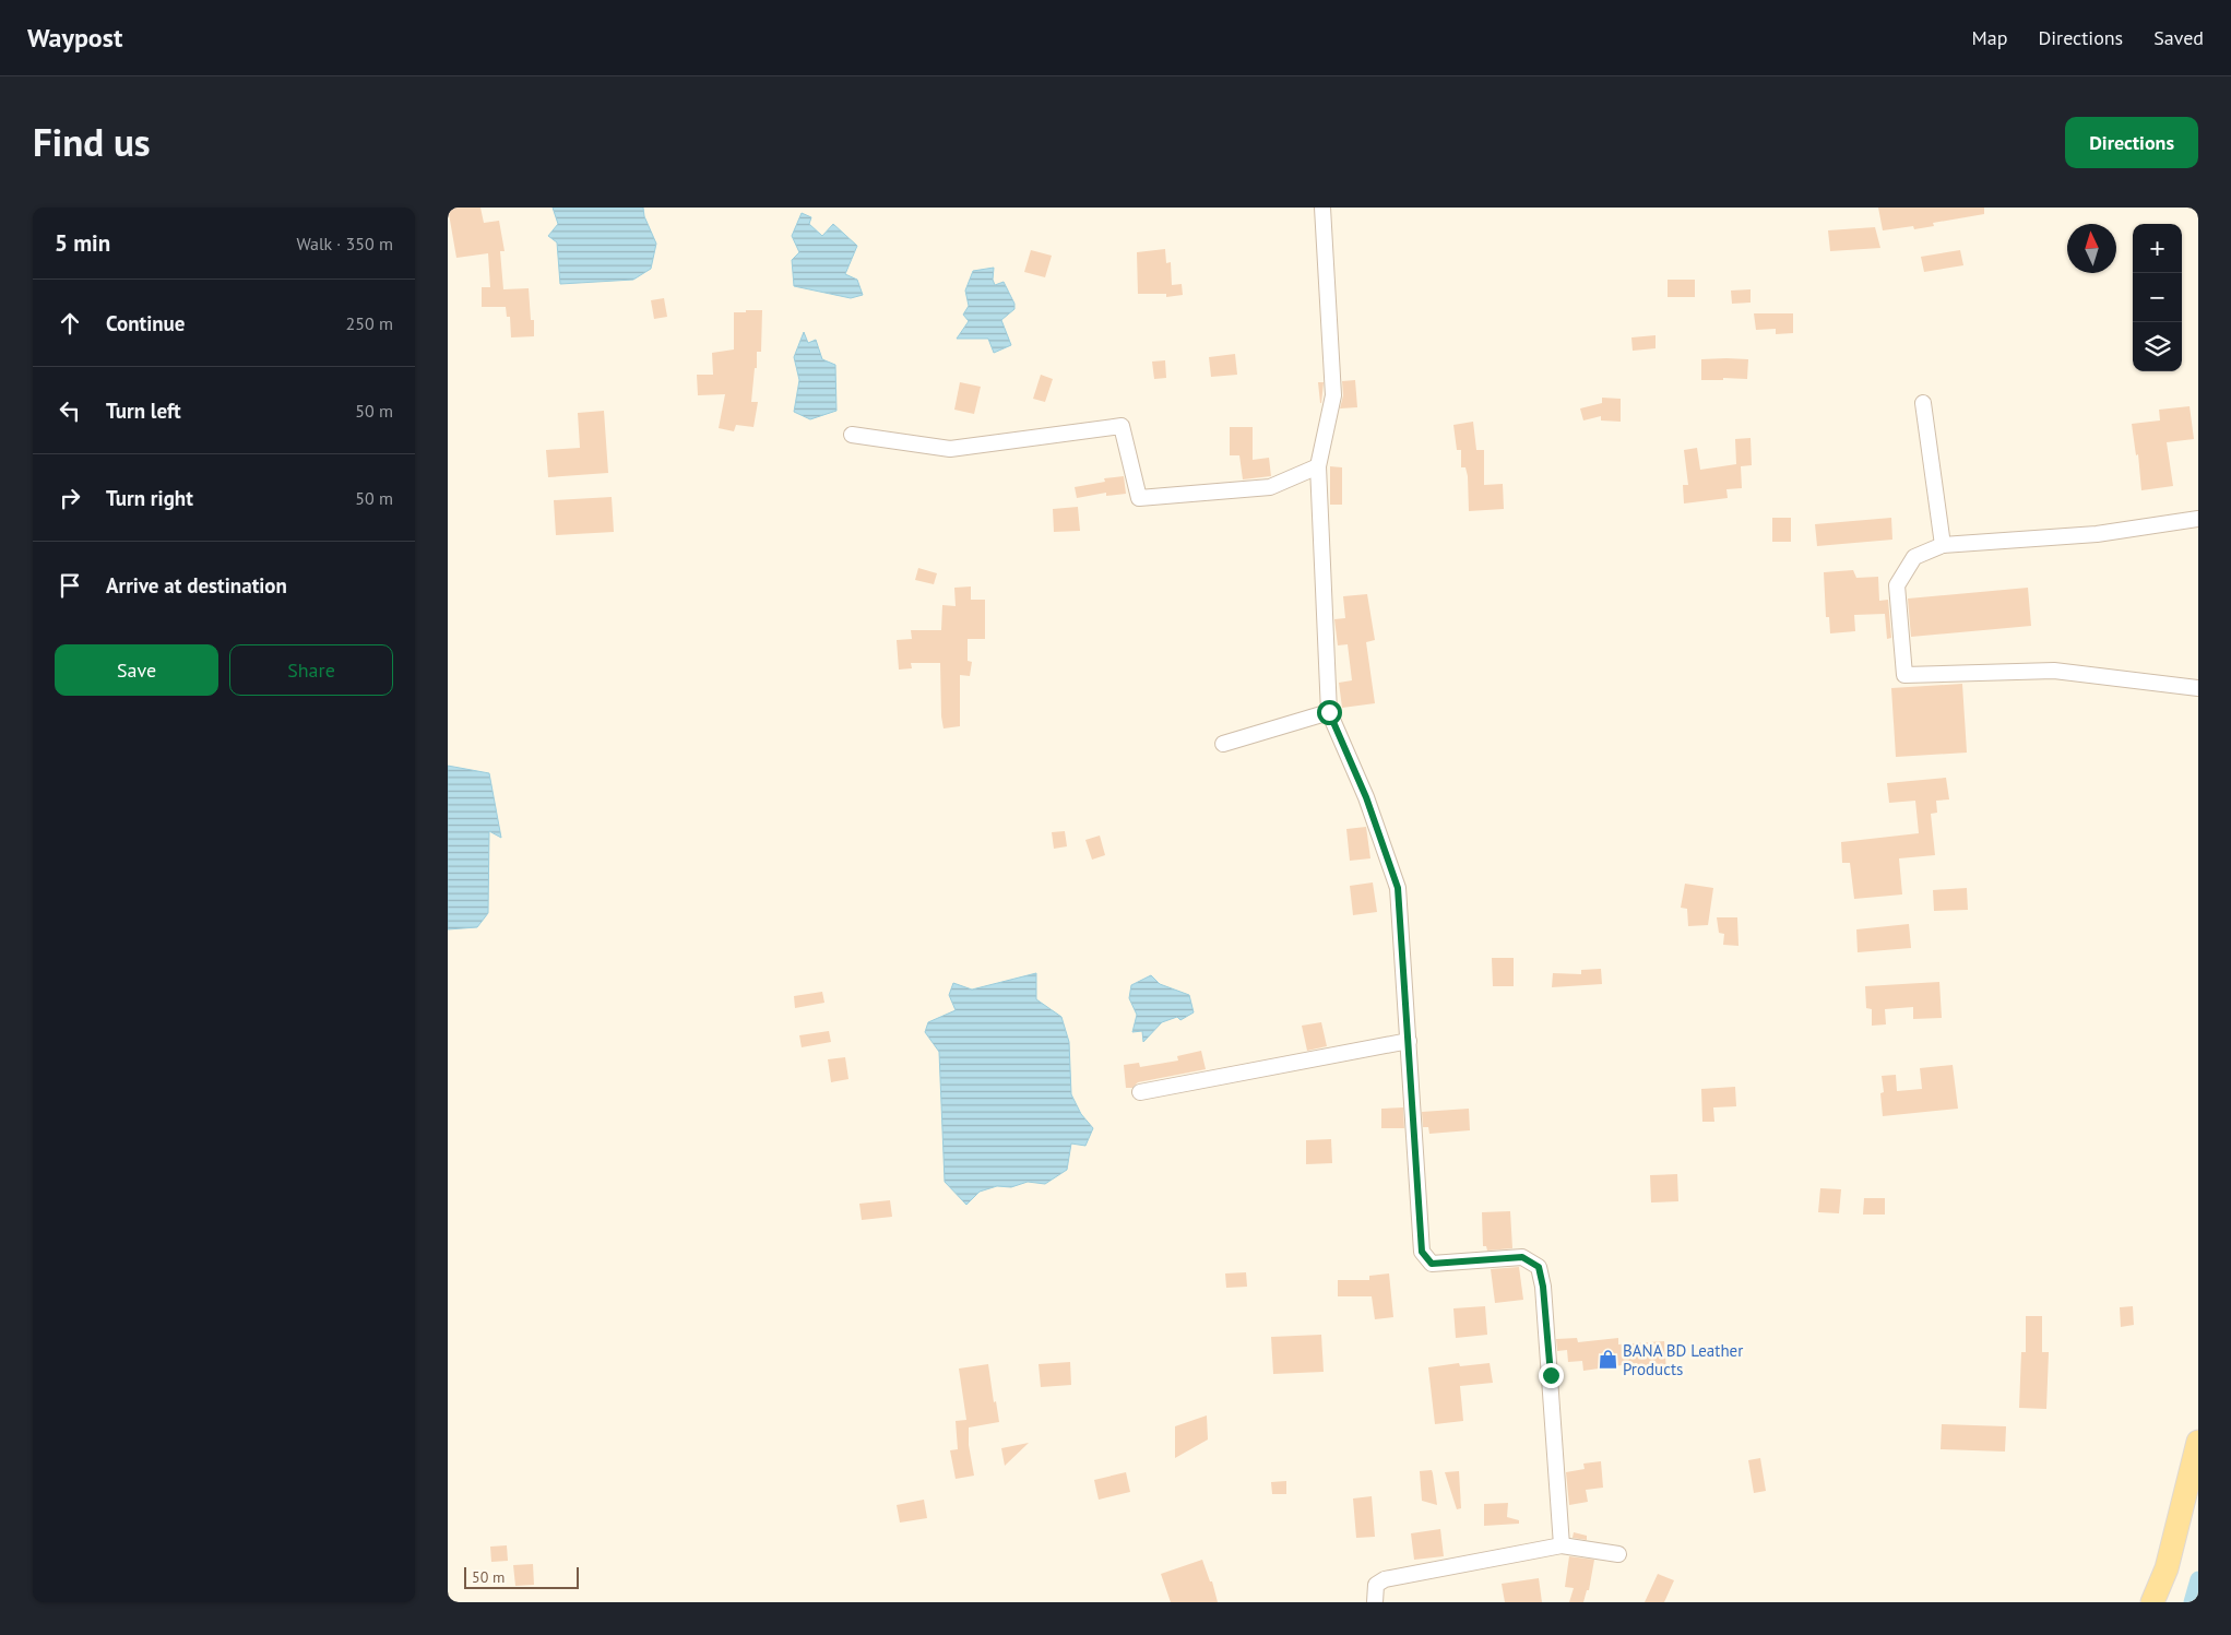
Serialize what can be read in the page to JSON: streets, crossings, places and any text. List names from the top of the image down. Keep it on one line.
{"places":{"shop":["BANA BD Leather Products"]},"scale_bar":"50 m","north":"top","page":{"header":"Waypost","nav":["Map","Directions","Saved"],"title":"Find us","buttons":["Directions",["Save","Share"]],"heading":["5 min","Walk · 350 m"],"map_buttons":["+","−"],"list":[["Continue","250 m"],["Turn left","50 m"],["Turn right","50 m"],"Arrive at destination"],"scale":"50 m"}}
